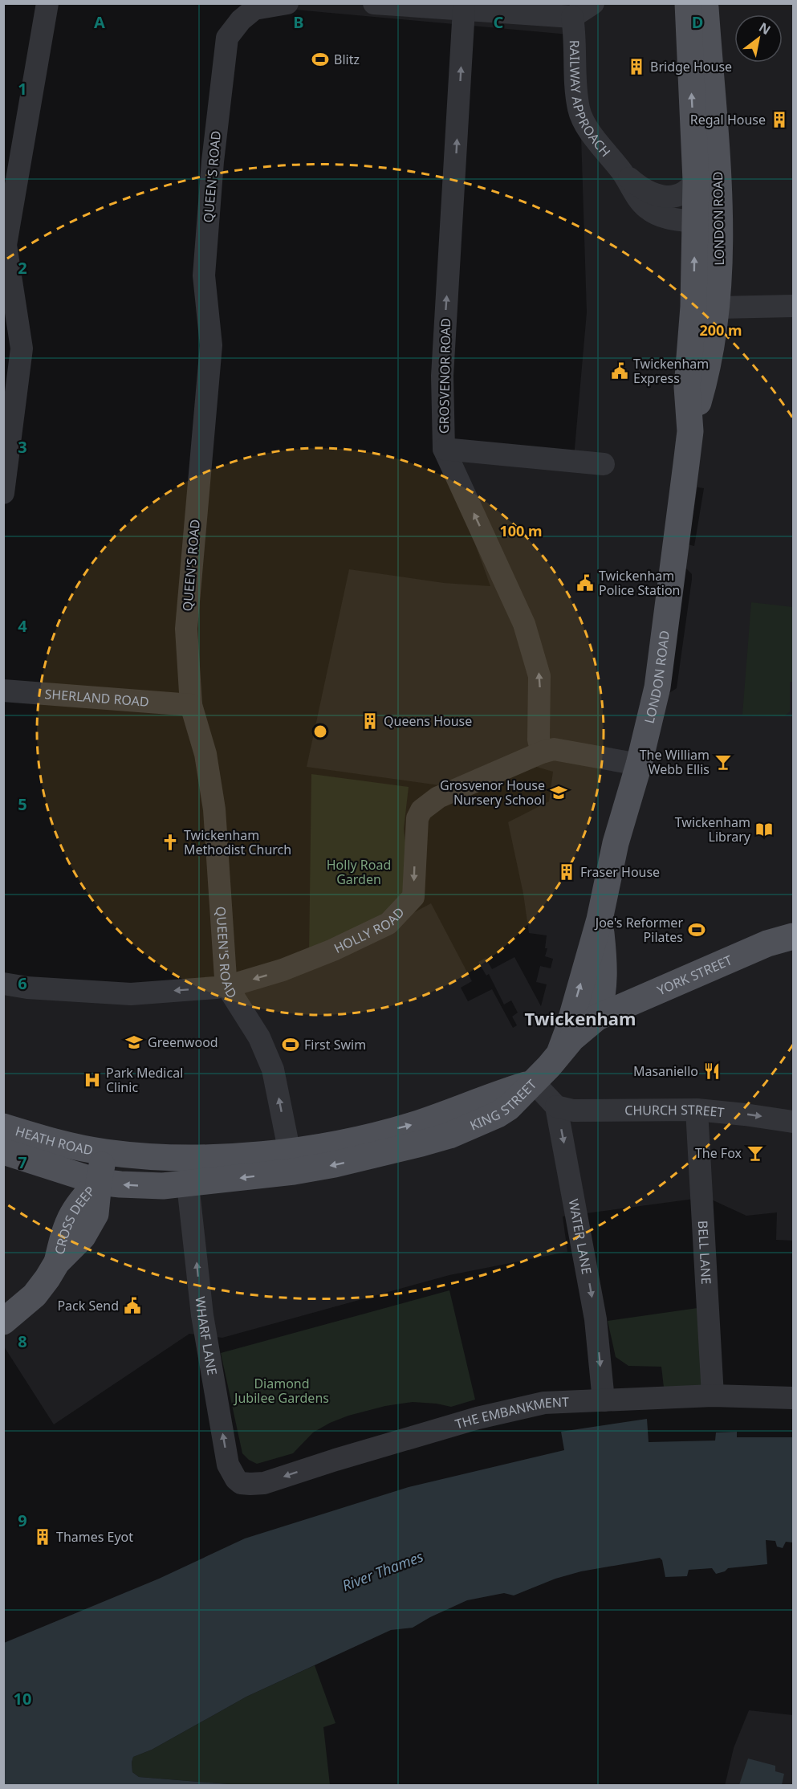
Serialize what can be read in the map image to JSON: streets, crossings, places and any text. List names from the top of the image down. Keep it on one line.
{"streets":{"main road":["LONDON ROAD","YORK STREET","KING STREET","HEATH ROAD","CROSS DEEP"],"street":["RAILWAY APPROACH","QUEEN'S ROAD","GROSVENOR ROAD","SHERLAND ROAD","HOLLY ROAD","CHURCH STREET","WATER LANE","BELL LANE","WHARF LANE","THE EMBANKMENT"]},"crossings":[["RAILWAY APPROACH","LONDON ROAD"],["QUEEN'S ROAD","SHERLAND ROAD"],["QUEEN'S ROAD","HOLLY ROAD"],["QUEEN'S ROAD","KING STREET"],["LONDON ROAD","HOLLY ROAD"],["LONDON ROAD","YORK STREET"],["LONDON ROAD","KING STREET"],["GROSVENOR ROAD","HOLLY ROAD"],["KING STREET","HEATH ROAD"],["KING STREET","CROSS DEEP"],["KING STREET","WHARF LANE"],["CHURCH STREET","WATER LANE"],["CHURCH STREET","BELL LANE"],["HEATH ROAD","CROSS DEEP"],["WATER LANE","THE EMBANKMENT"],["BELL LANE","THE EMBANKMENT"],["WHARF LANE","THE EMBANKMENT"]],"one_way":["GROSVENOR ROAD","HOLLY ROAD","CHURCH STREET","WATER LANE","WHARF LANE","THE EMBANKMENT"],"districts":["Twickenham"],"water":["River Thames"],"parks":["Holly Road Garden","Diamond Jubilee Gardens"],"places":{"sports":["Blitz","Joe's Reformer Pilates","First Swim"],"building":["Bridge House","Regal House","Queens House","Fraser House","Thames Eyot"],"public building":["Twickenham Express","Twickenham Police Station","Pack Send"],"bar":["The William Webb Ellis","The Fox"],"school or university":["Grosvenor House Nursery School","Greenwood"],"library":["Twickenham Library"],"church":["Twickenham Methodist Church"],"restaurant":["Masaniello"],"hospital":["Park Medical Clinic"]},"north":"top right","grid":{"columns":["A","B","C","D"],"rows":["1","2","3","4","5","6","7","8","9","10"]},"rings":["200 m","100 m"]}
